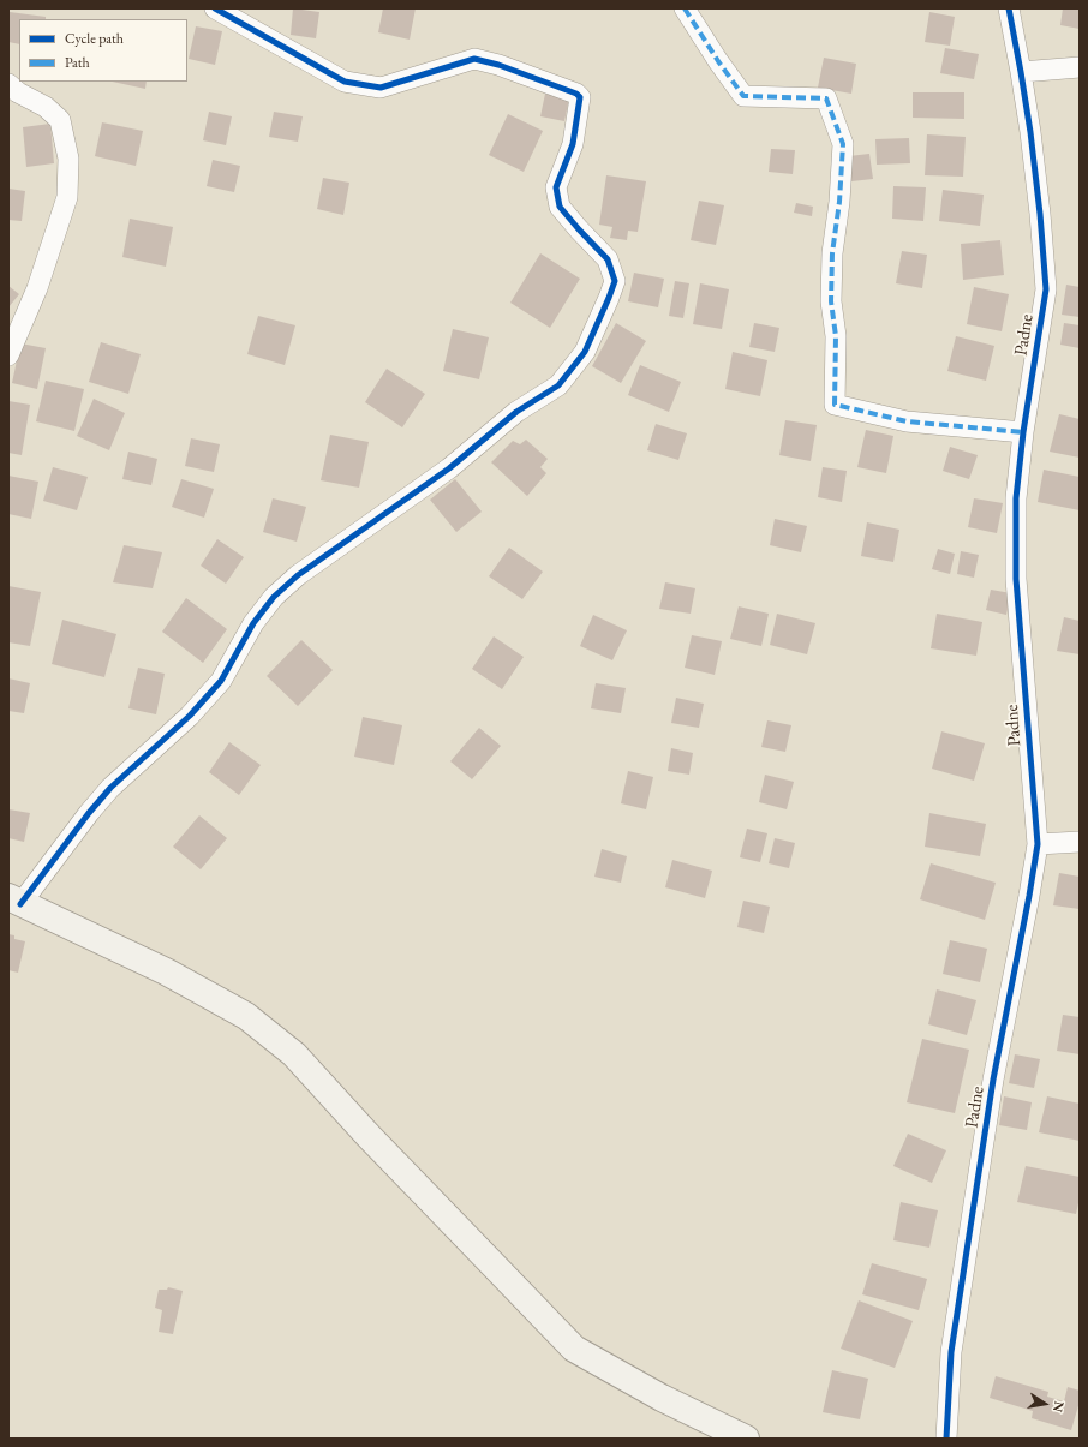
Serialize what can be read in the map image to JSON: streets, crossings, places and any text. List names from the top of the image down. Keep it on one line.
{"streets":{"street":["Padne"]},"legend":["Cycle path","Path"],"north":"right"}
